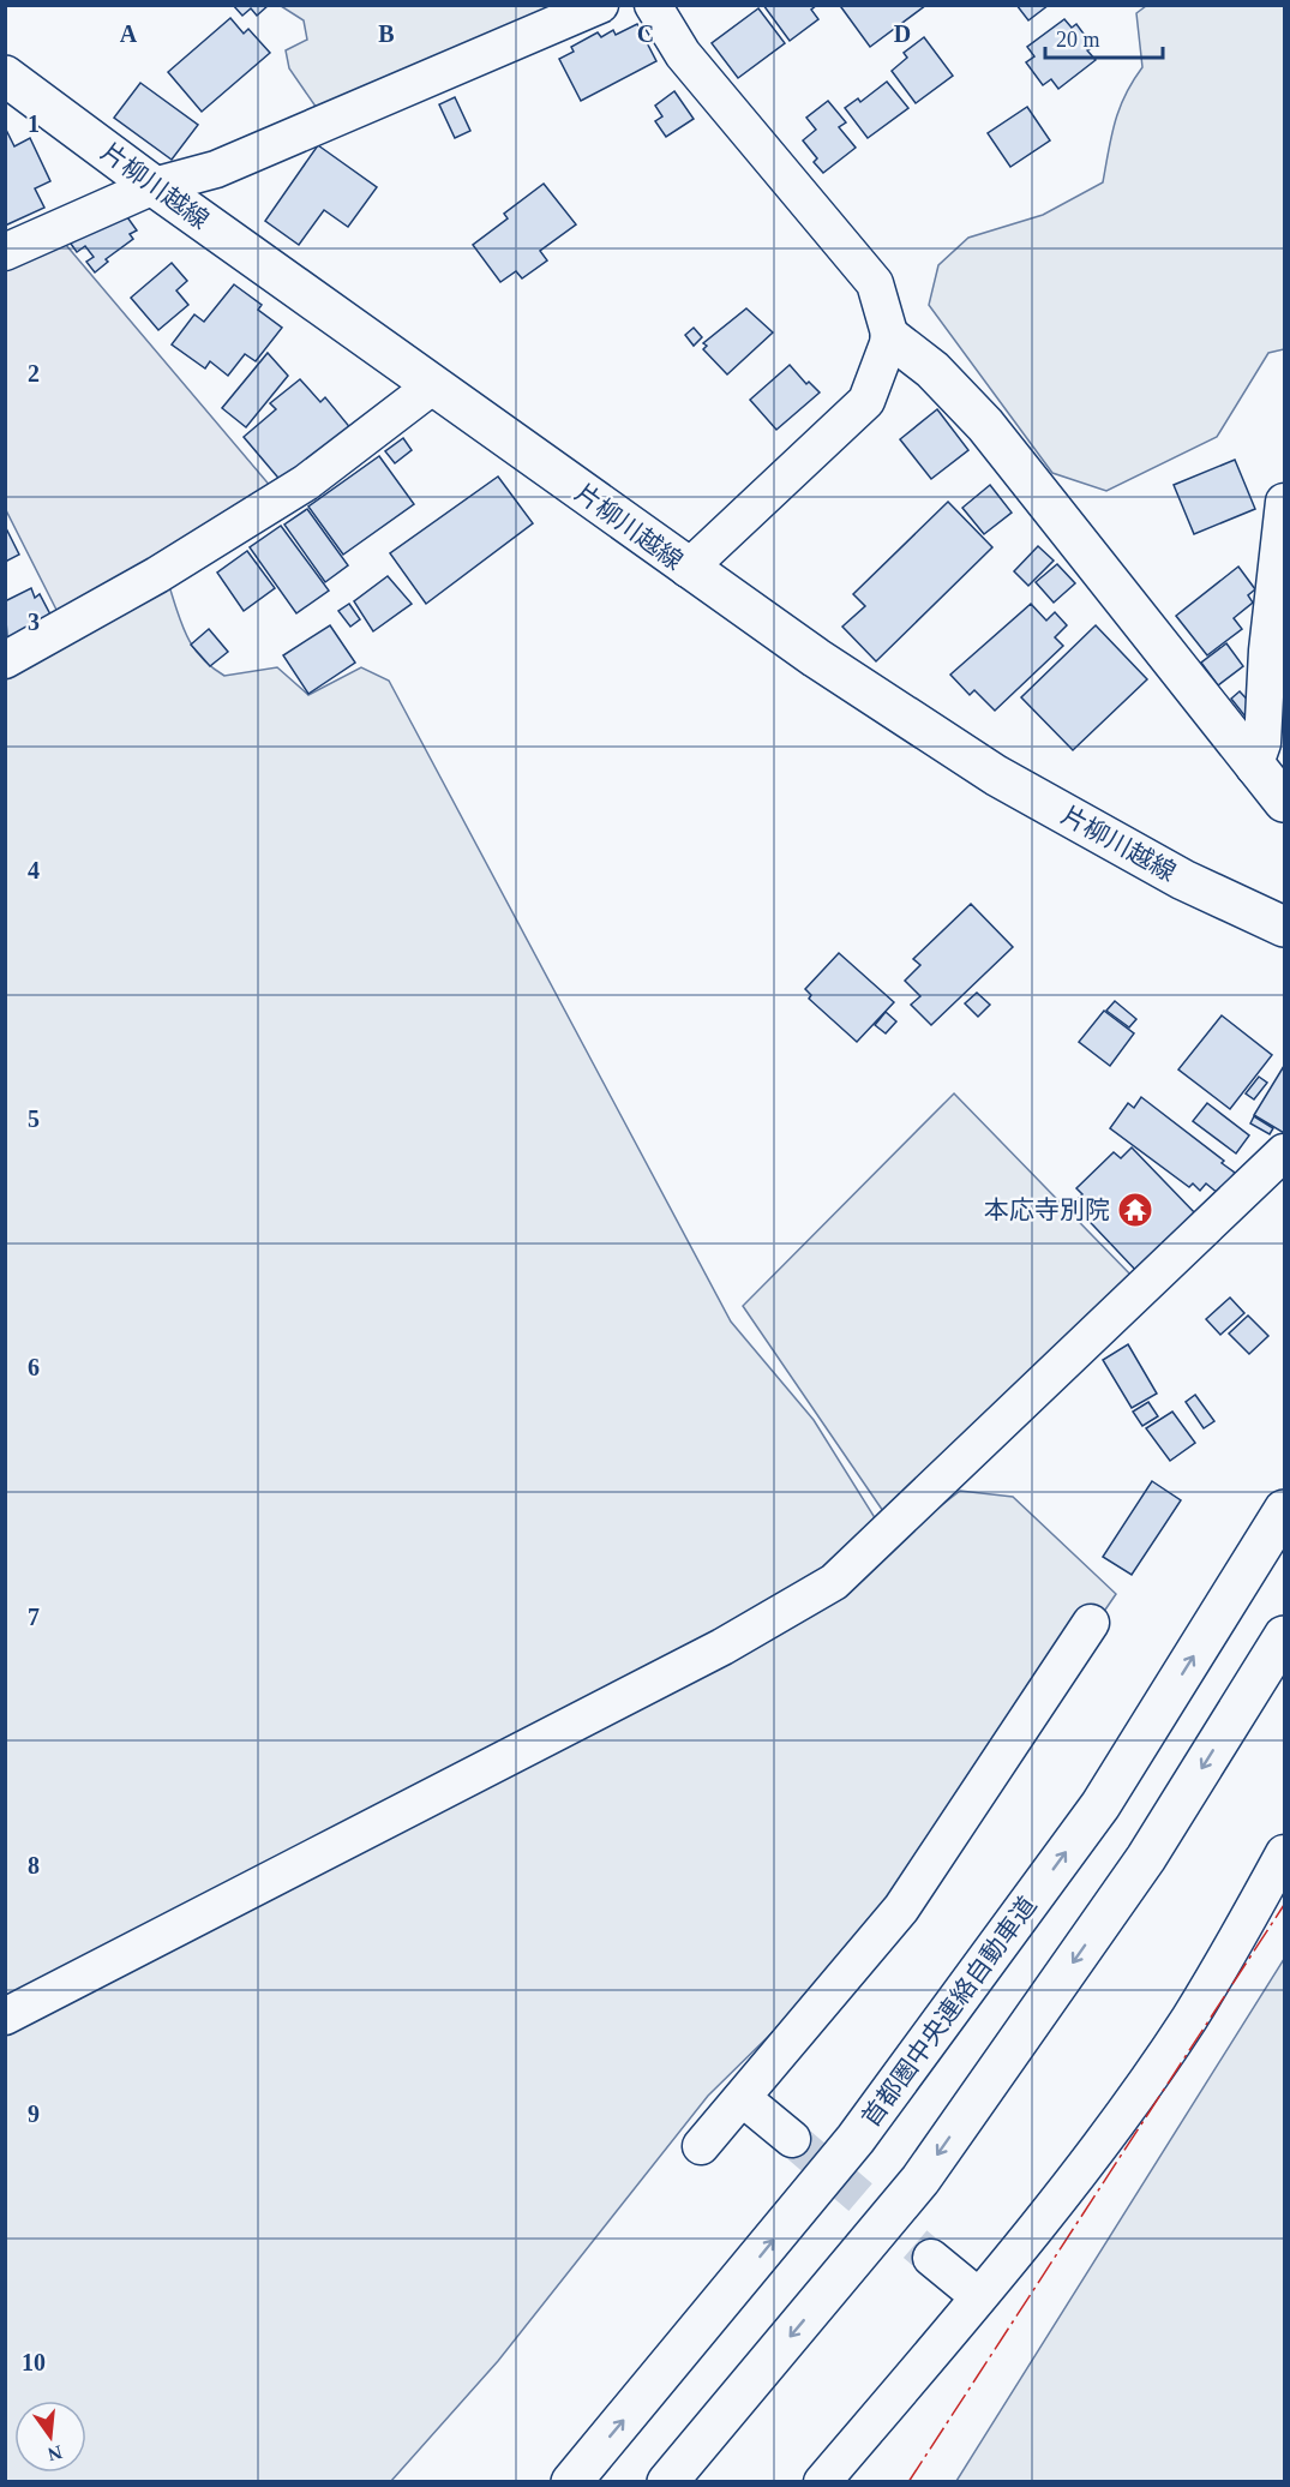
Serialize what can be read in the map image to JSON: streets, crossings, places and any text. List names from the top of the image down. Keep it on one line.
{"streets":{"main road":["片柳川越線","首都圏中央連絡自動車道"]},"places":{"temple":["本応寺別院"]},"scale_bar":"20 m","north":"bottom","grid":{"columns":["A","B","C","D"],"rows":["1","2","3","4","5","6","7","8","9","10"]}}
